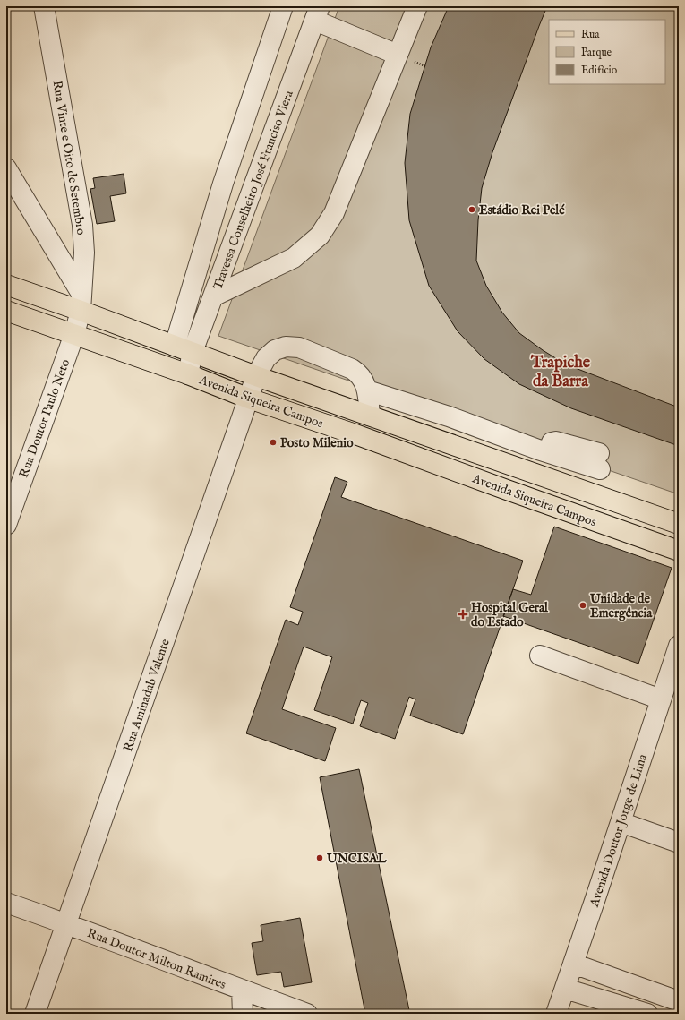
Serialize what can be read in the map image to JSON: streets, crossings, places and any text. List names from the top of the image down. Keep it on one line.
{"streets":{"main road":["Avenida Siqueira Campos"],"street":["Rua Vinte e Oito de Setembro","Travessa Conselheiro José Franciso Viera","Rua Doutor Paulo Neto","Rua Aminadab Valente","Avenida Doutor Jorge de Lima","Rua Doutor Milton Ramires"]},"crossings":[["Rua Vinte e Oito de Setembro","Avenida Siqueira Campos"],["Rua Vinte e Oito de Setembro","Rua Doutor Paulo Neto"],["Travessa Conselheiro José Franciso Viera","Avenida Siqueira Campos"],["Avenida Siqueira Campos","Rua Doutor Paulo Neto"],["Avenida Siqueira Campos","Rua Aminadab Valente"],["Rua Aminadab Valente","Rua Doutor Milton Ramires"]],"districts":["Trapiche da Barra"],"places":{"other":["Estádio Rei Pelé","Posto Milenio","Unidade de Emergência","UNCISAL"],"health":["Hospital Geral do Estado"]},"legend":["Rua","Parque","Edifício"]}
